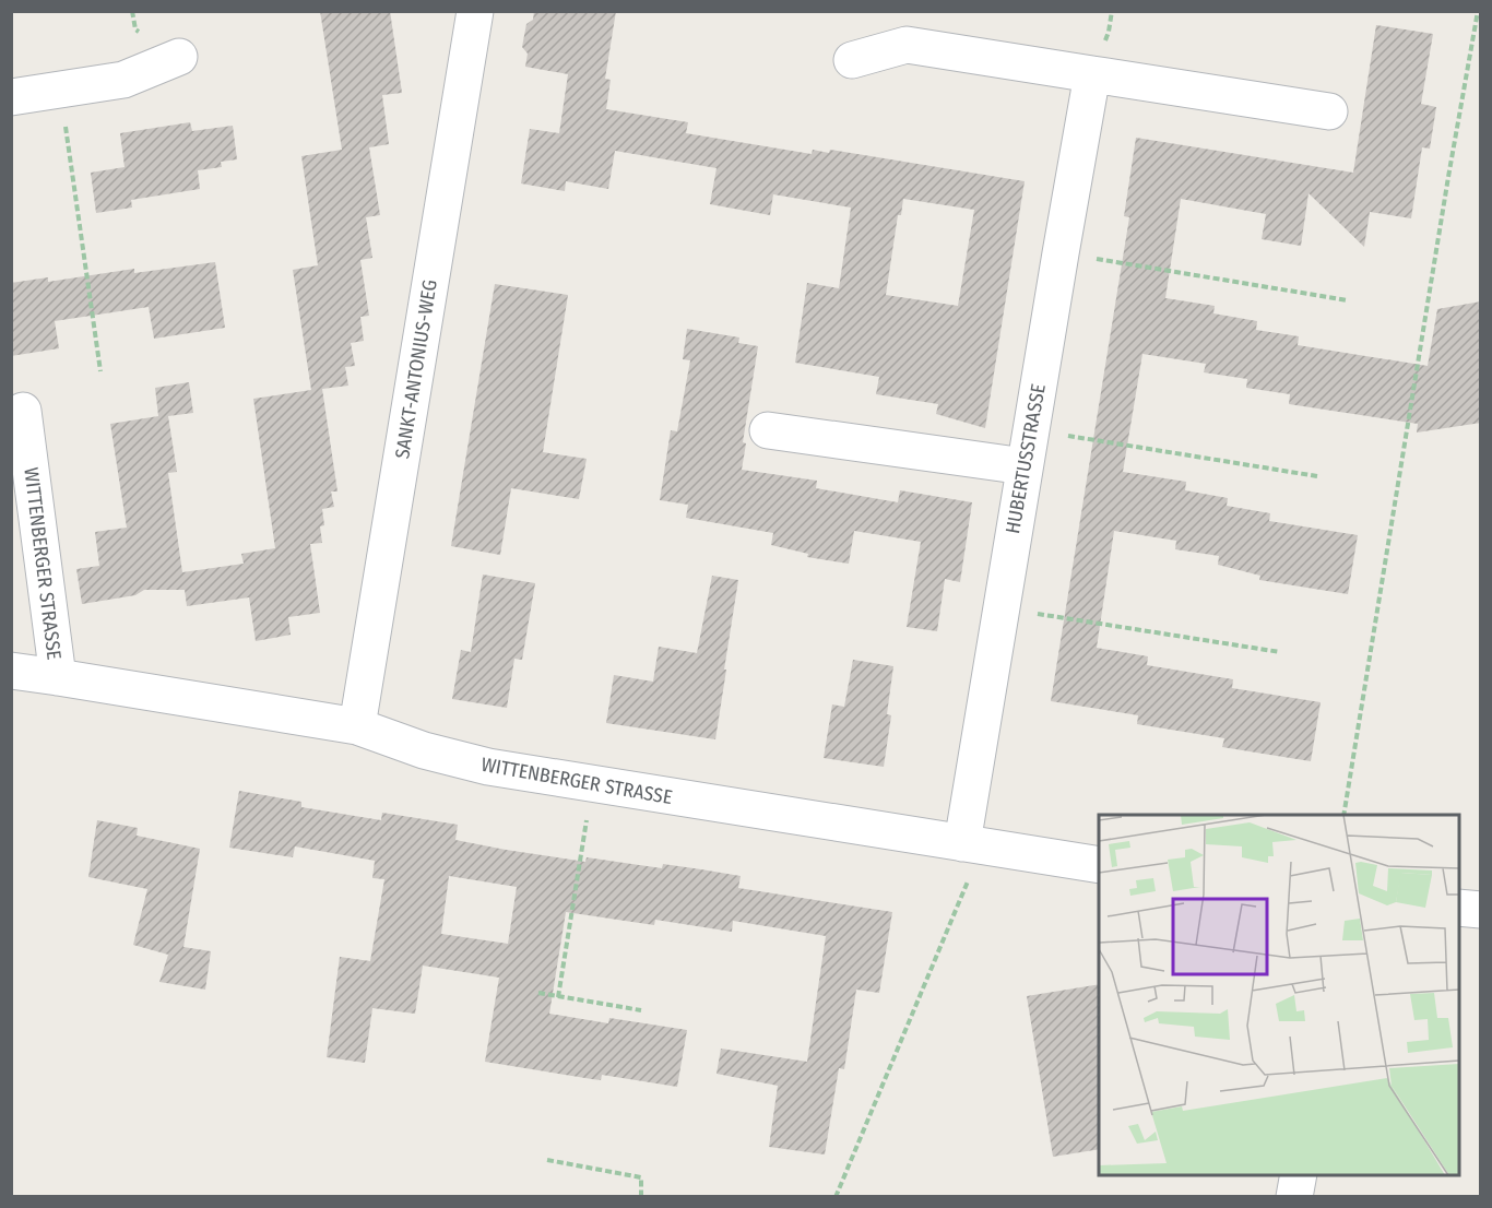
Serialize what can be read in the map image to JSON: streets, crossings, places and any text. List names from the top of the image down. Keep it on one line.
{"streets":{"street":["SANKT-ANTONIUS-WEG","HUBERTUSSTRASSE","WITTENBERGER STRASSE"]},"crossings":[["SANKT-ANTONIUS-WEG","WITTENBERGER STRASSE"],["HUBERTUSSTRASSE","WITTENBERGER STRASSE"]]}
